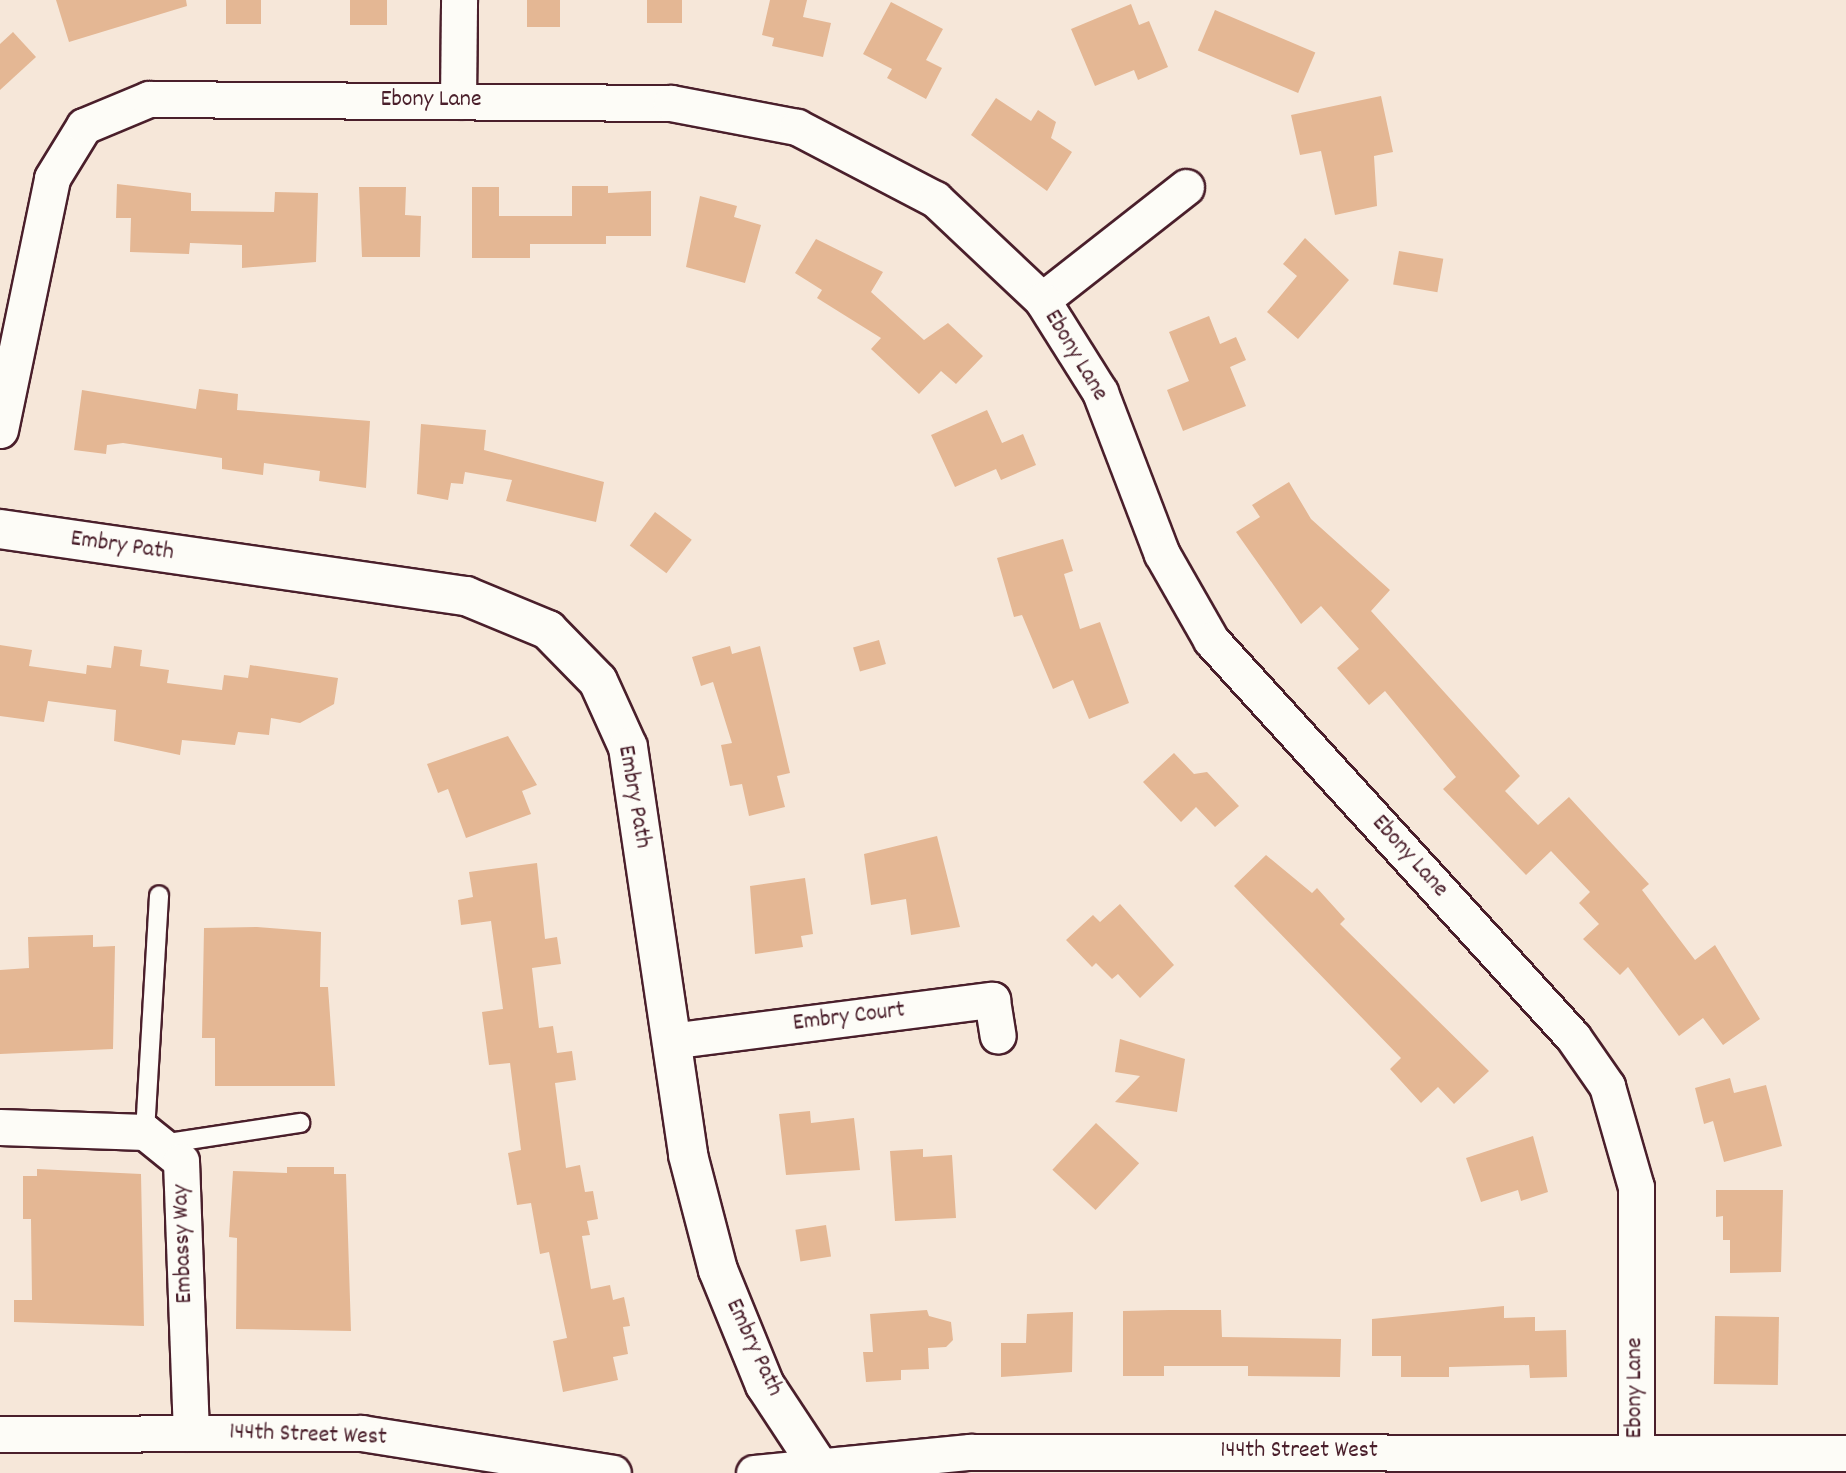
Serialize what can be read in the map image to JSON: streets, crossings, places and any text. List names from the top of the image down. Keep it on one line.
{"streets":{"street":["Ebony Lane","Embry Path","Embry Court","Embassy Way","144th Street West"]},"crossings":[["Ebony Lane","144th Street West"],["Embry Path","Embry Court"],["Embry Path","144th Street West"],["Embassy Way","144th Street West"]]}
